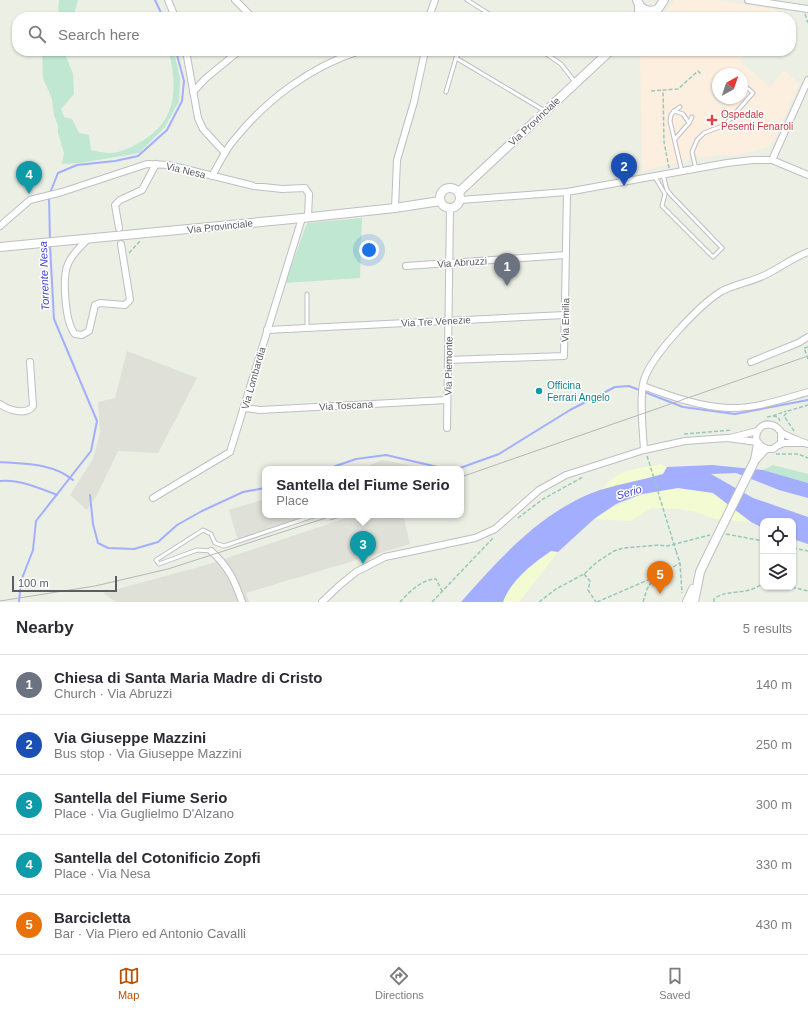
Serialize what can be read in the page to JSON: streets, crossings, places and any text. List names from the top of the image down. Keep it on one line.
{"streets":{"street":["Via Provinciale","Via Nesa","Via Abruzzi","Via Emilia","Via Tre Venezie","Via Piemonte","Via Lombardia","Via Toscana"]},"crossings":[["Via Provinciale","Via Piemonte"],["Via Provinciale","Via Lombardia"],["Via Nesa","Via Lombardia"],["Via Abruzzi","Via Emilia"],["Via Abruzzi","Via Piemonte"],["Via Emilia","Via Tre Venezie"],["Via Emilia","Via Piemonte"],["Via Tre Venezie","Via Piemonte"],["Via Tre Venezie","Via Lombardia"],["Via Piemonte","Via Toscana"],["Via Lombardia","Via Toscana"]],"water":["Torrente Nesa","Serio"],"places":{"health":["Ospedale Pesenti Fenaroli"],"other":["Officina Ferrari Angelo"]},"scale_bar":"100 m","north":"top right","page":{"search":"Search here","pins":["2","4","1","3","5"],"popup":["Santella del Fiume Serio","Place"],"scale":"100 m","heading":["Nearby","5 results"],"list":[{"mark":"1","name":"Chiesa di Santa Maria Madre di Cristo","note":"Church · Via Abruzzi","value":"140 m"},{"mark":"2","name":"Via Giuseppe Mazzini","note":"Bus stop · Via Giuseppe Mazzini","value":"250 m"},{"mark":"3","name":"Santella del Fiume Serio","note":"Place · Via Guglielmo D'Alzano","value":"300 m"},{"mark":"4","name":"Santella del Cotonificio Zopfi","note":"Place · Via Nesa","value":"330 m"},{"mark":"5","name":"Barcicletta","note":"Bar · Via Piero ed Antonio Cavalli","value":"430 m"}],"nav":["Map","Directions","Saved"]}}
